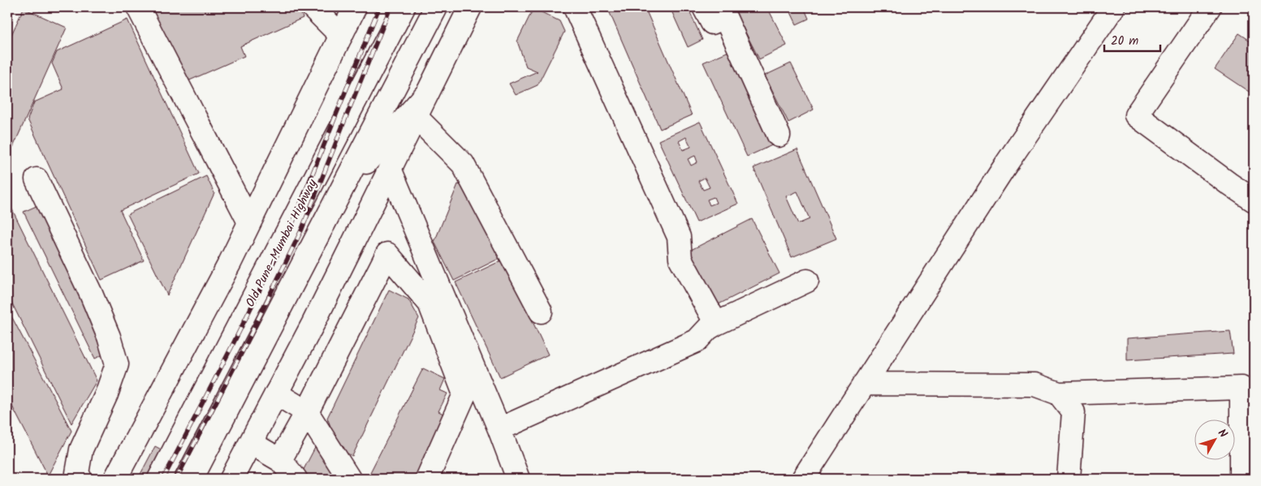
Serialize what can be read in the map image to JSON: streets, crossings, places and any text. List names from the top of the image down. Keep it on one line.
{"streets":{"main road":["Old Pune–Mumbai Highway"]},"scale_bar":"20 m","north":"top right"}
